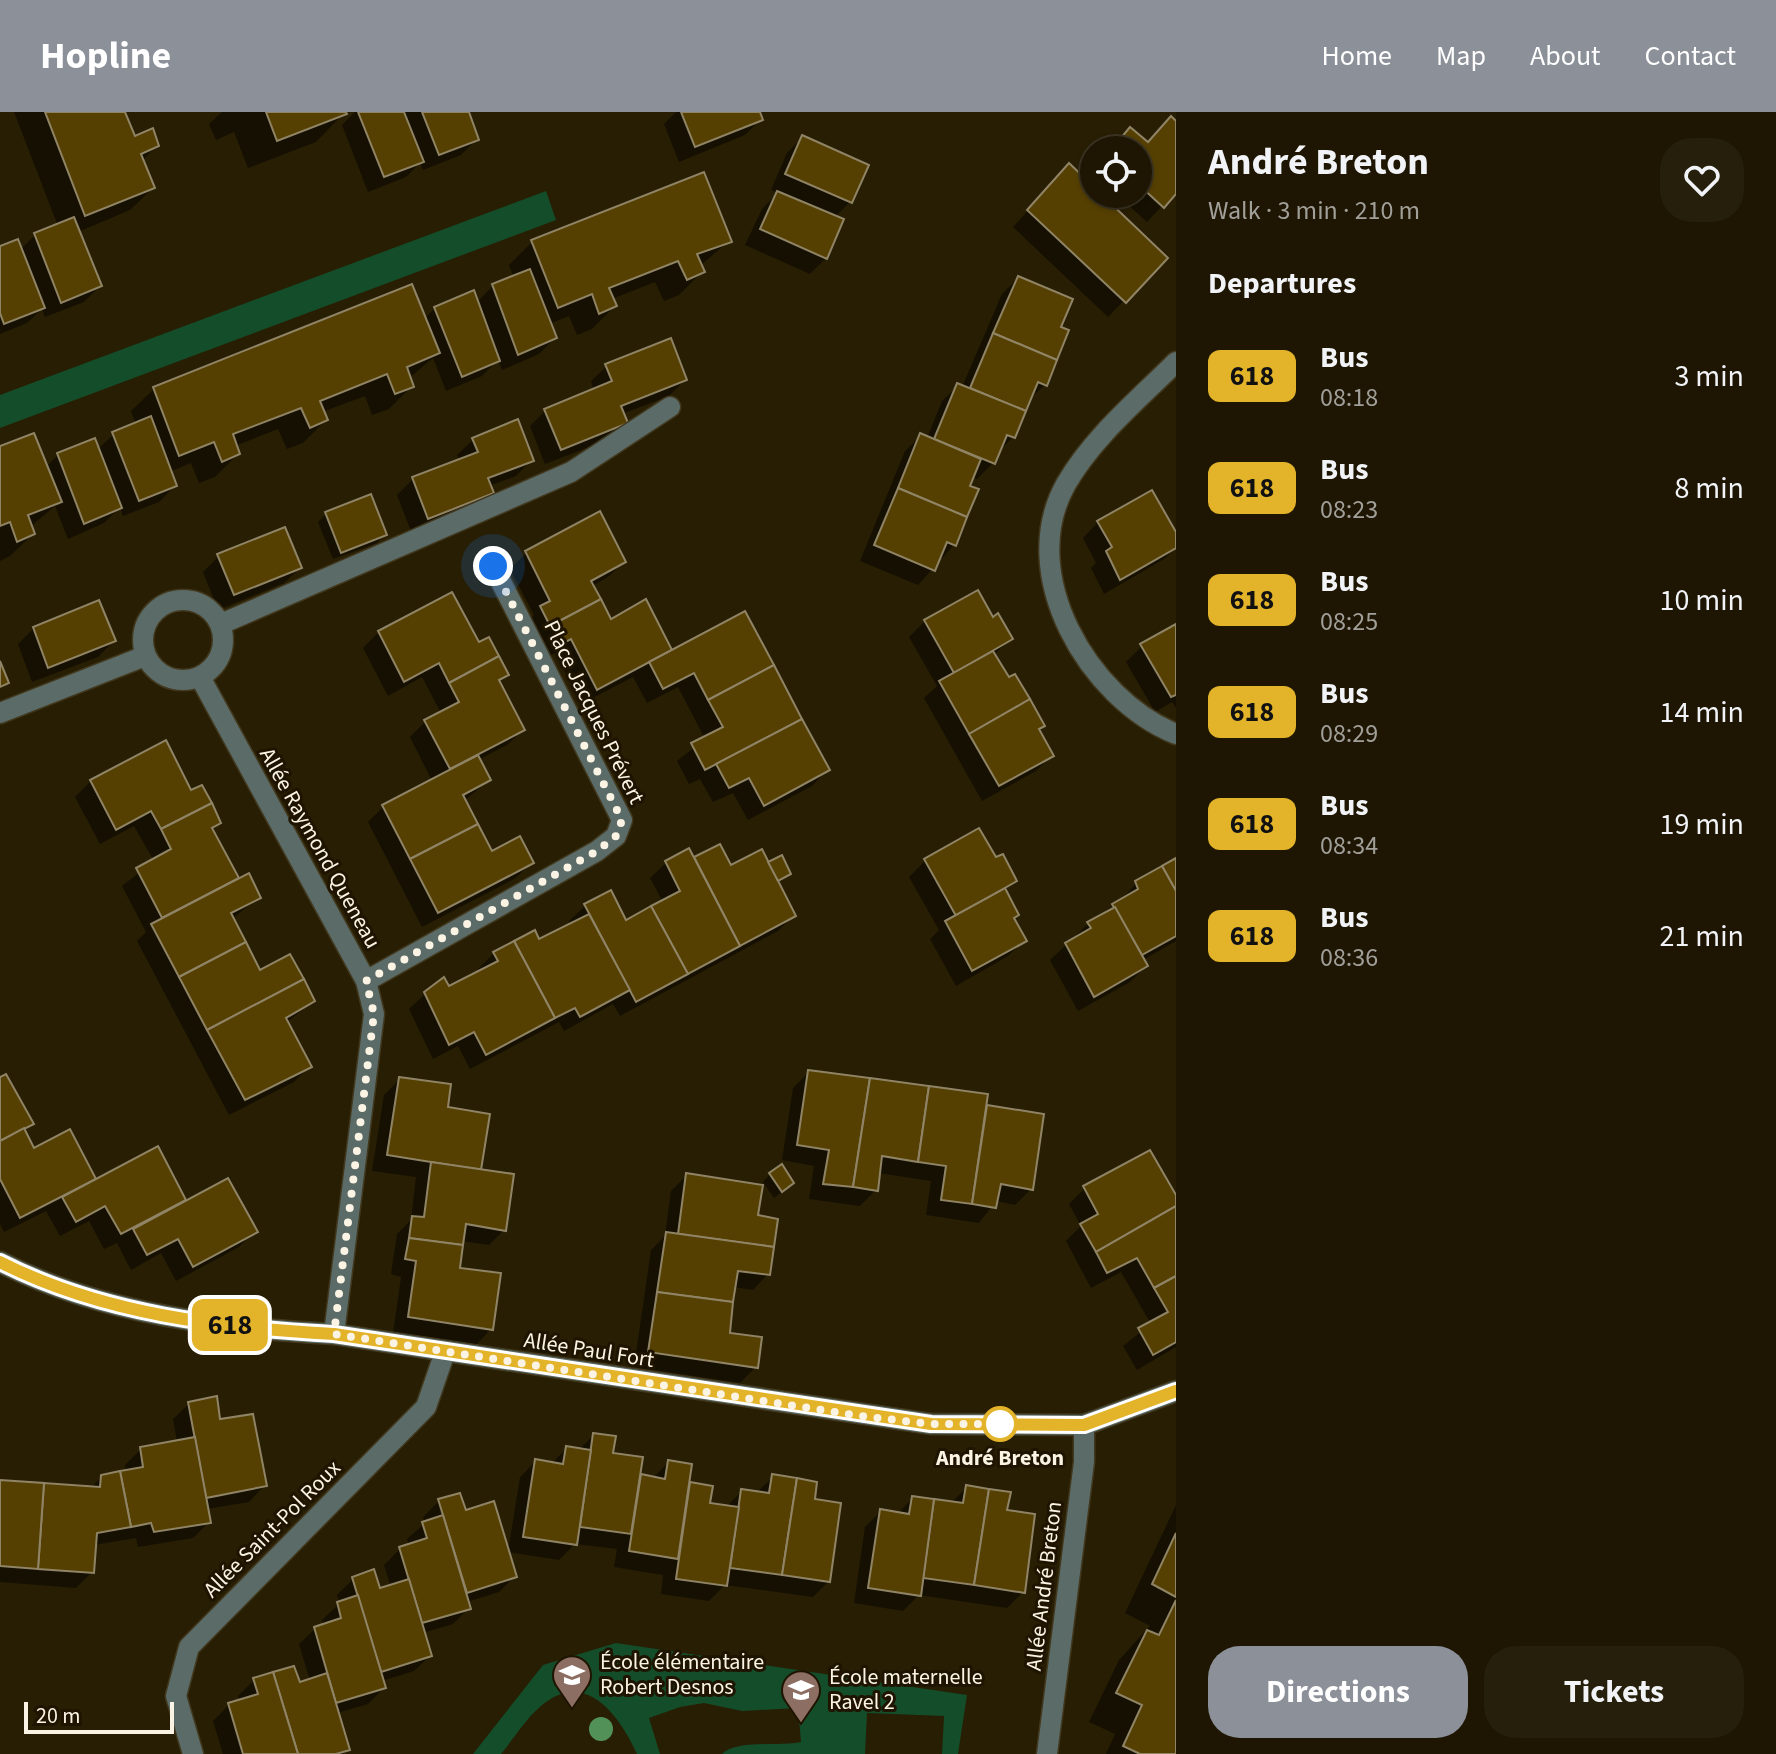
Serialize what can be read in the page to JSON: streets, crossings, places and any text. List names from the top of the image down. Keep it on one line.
{"streets":{"street":["Place Jacques Prévert","Allée Raymond Queneau","Allée Paul Fort","Allée Saint-Pol Roux","Allée André Breton"]},"crossings":[["Place Jacques Prévert","Allée Raymond Queneau"],["Allée Raymond Queneau","Allée Paul Fort"],["Allée Paul Fort","Allée Saint-Pol Roux"],["Allée Paul Fort","Allée André Breton"]],"places":{"other":["André Breton"],"school or university":["École élémentaire Robert Desnos","École maternelle Ravel 2"]},"lines":["bus line 618"],"scale_bar":"20 m","page":{"header":"Hopline","nav":["Home","Map","About","Contact"],"on_map":"618","heading":[["André Breton","Walk · 3 min · 210 m"],"Departures"],"list":[{"mark":"618","name":"Bus","note":"08:18","value":"3 min"},{"mark":"618","name":"Bus","note":"08:23","value":"8 min"},{"mark":"618","name":"Bus","note":"08:25","value":"10 min"},{"mark":"618","name":"Bus","note":"08:29","value":"14 min"},{"mark":"618","name":"Bus","note":"08:34","value":"19 min"},{"mark":"618","name":"Bus","note":"08:36","value":"21 min"}],"buttons":["Directions","Tickets"],"scale":"20 m"}}
